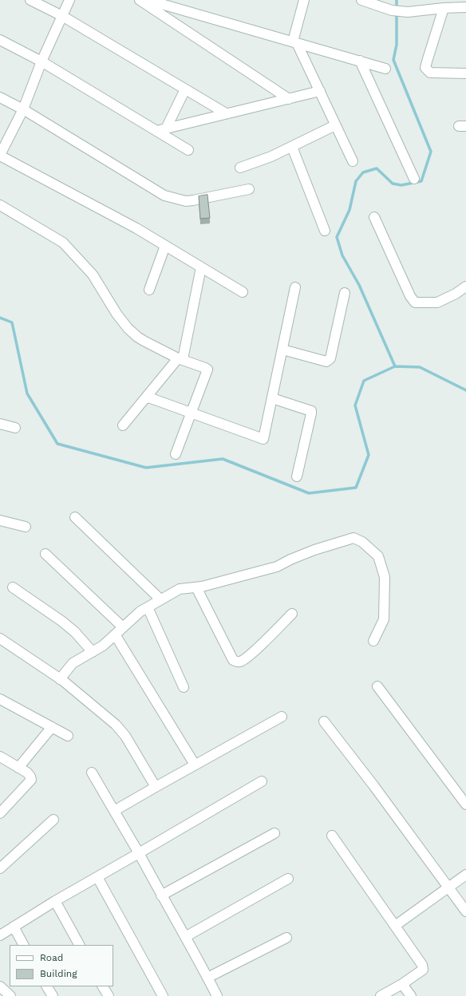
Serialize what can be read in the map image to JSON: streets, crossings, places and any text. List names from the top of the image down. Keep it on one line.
{"legend":["Road","Building"]}
